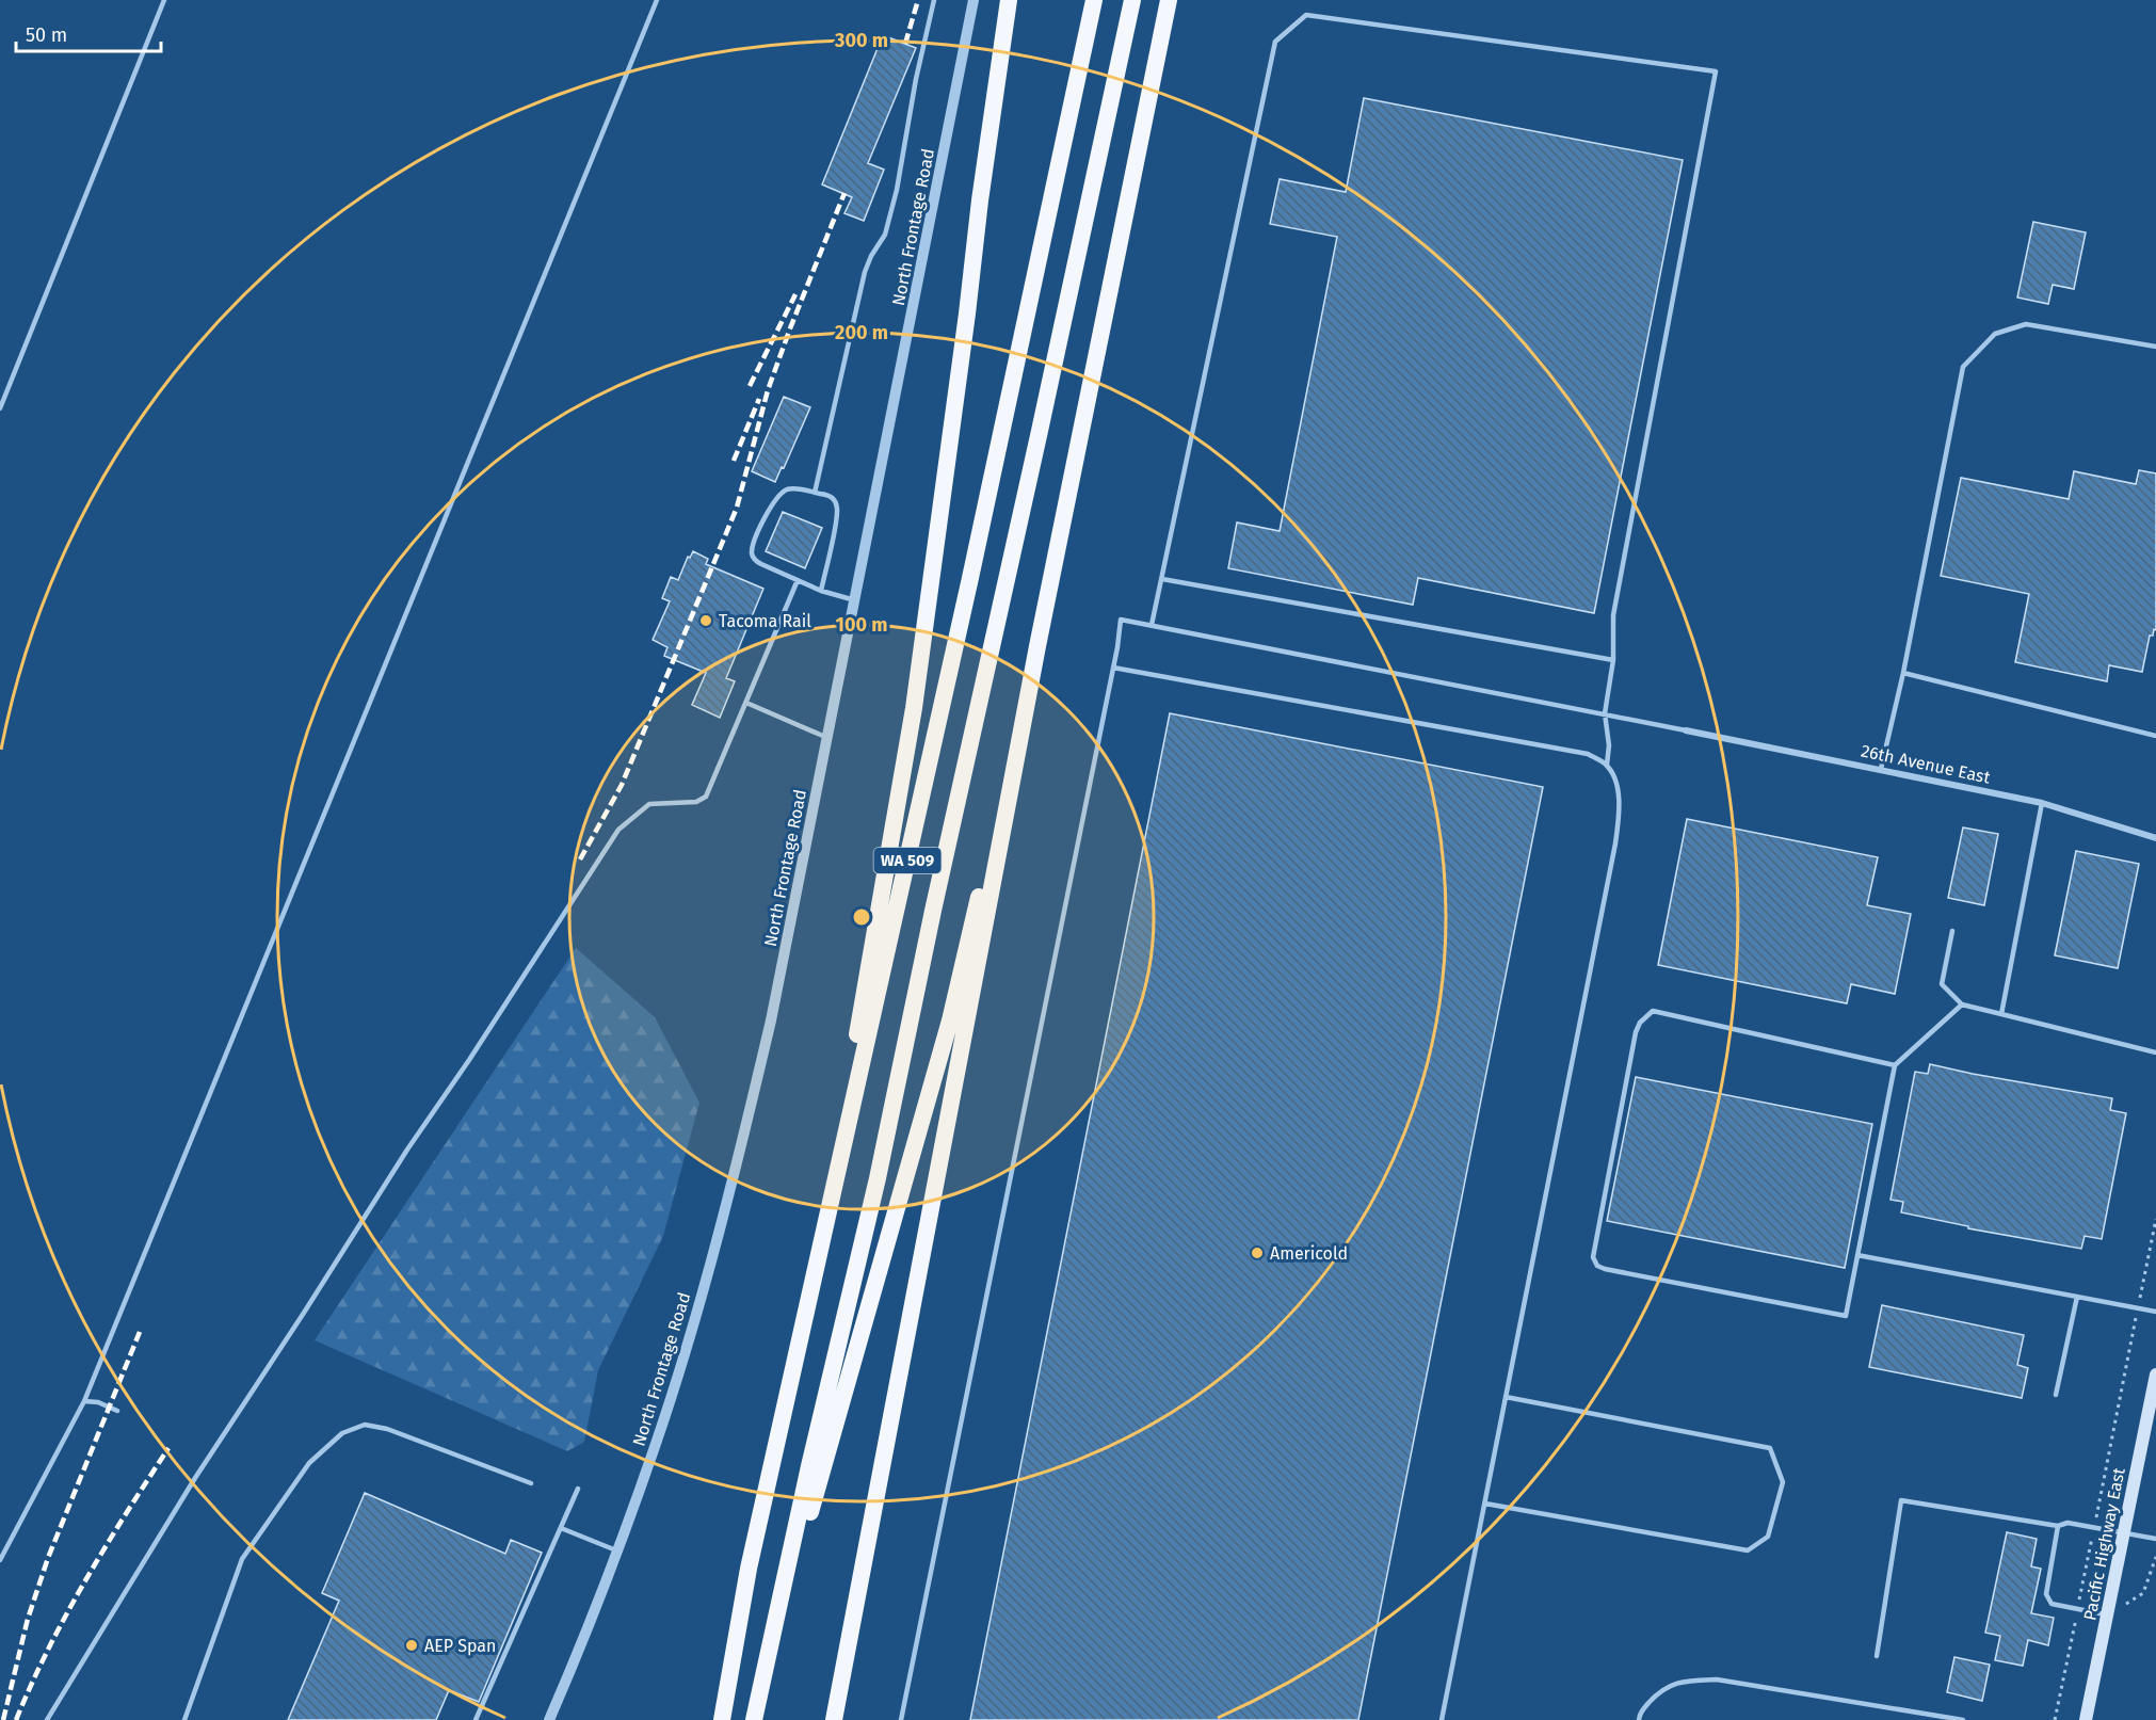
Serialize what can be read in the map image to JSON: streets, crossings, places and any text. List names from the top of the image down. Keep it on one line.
{"streets":{"highway":["WA 509"],"main road":["Pacific Highway East"],"street":["North Frontage Road","26th Avenue East"]},"places":["Tacoma Rail","Americold","AEP Span"],"scale_bar":"50 m","rings":["300 m","200 m","100 m"]}
